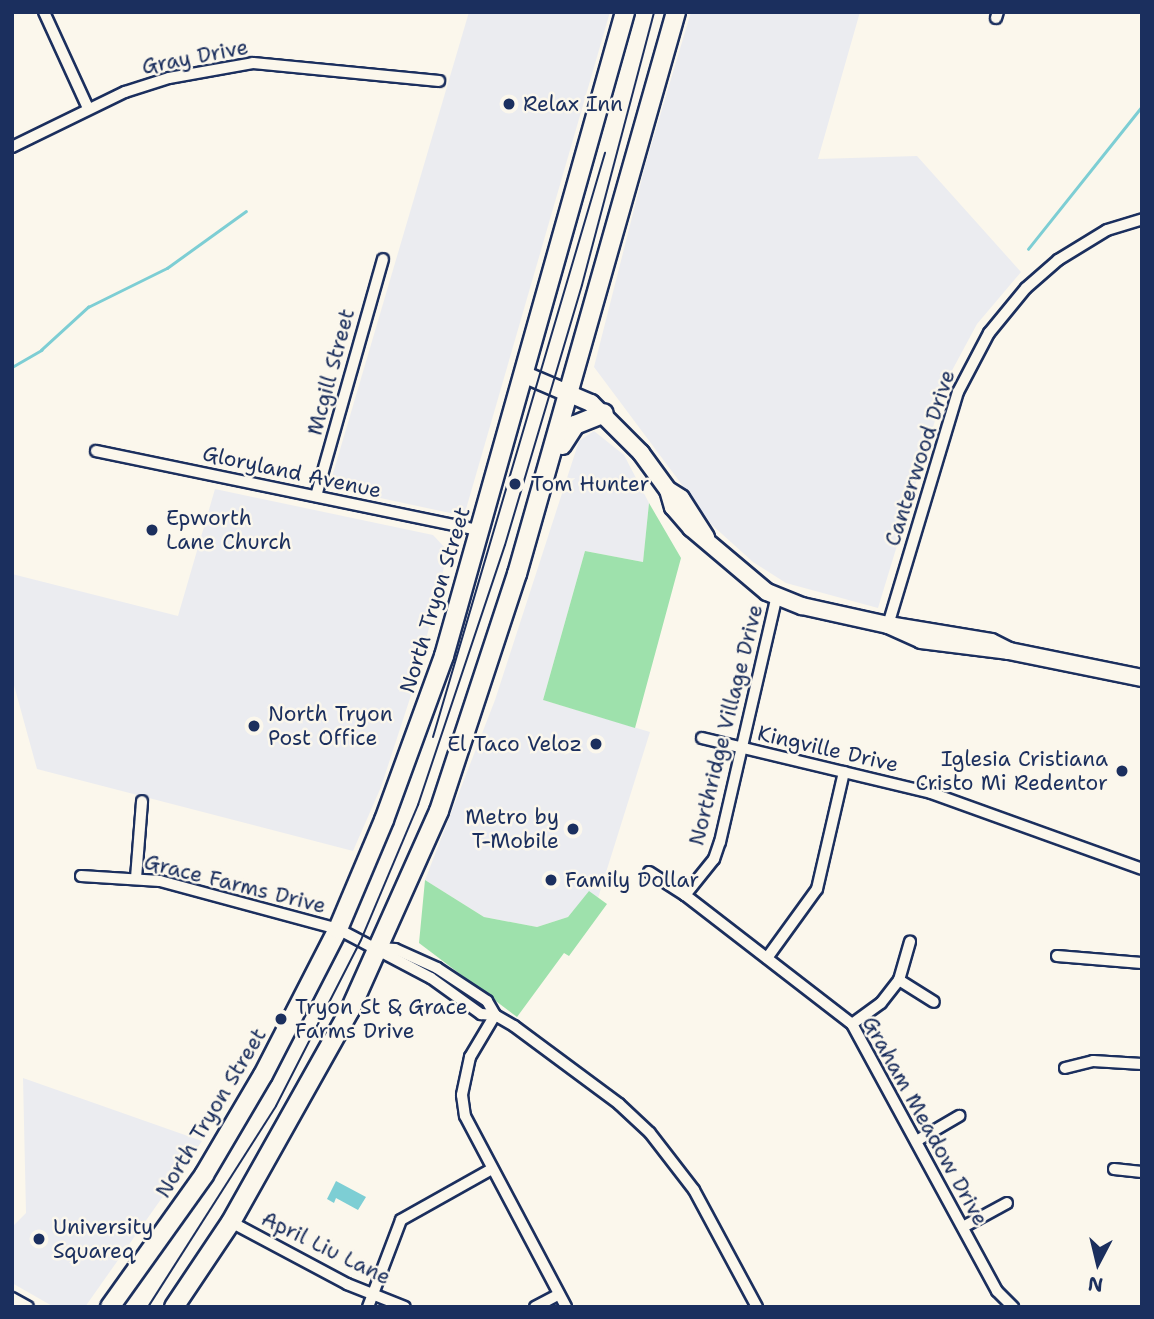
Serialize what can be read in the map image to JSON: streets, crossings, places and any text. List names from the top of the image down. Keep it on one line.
{"streets":{"main road":["North Tryon Street"],"street":["Gray Drive","Mcgill Street","Canterwood Drive","Gloryland Avenue","Northridge Village Drive","Kingville Drive","Grace Farms Drive","Graham Meadow Drive","April Liu Lane"]},"crossings":[["Mcgill Street","Gloryland Avenue"],["Gloryland Avenue","North Tryon Street"],["North Tryon Street","Grace Farms Drive"],["Northridge Village Drive","Kingville Drive"],["Northridge Village Drive","Graham Meadow Drive"]],"places":["Relax Inn","Tom Hunter","Epworth Lane Church","North Tryon Post Office","El Taco Veloz","Iglesia Cristiana Cristo Mi Redentor","Metro by T-Mobile","Family Dollar","Tryon St & Grace Farms Drive","University Squareq"],"north":"bottom"}
